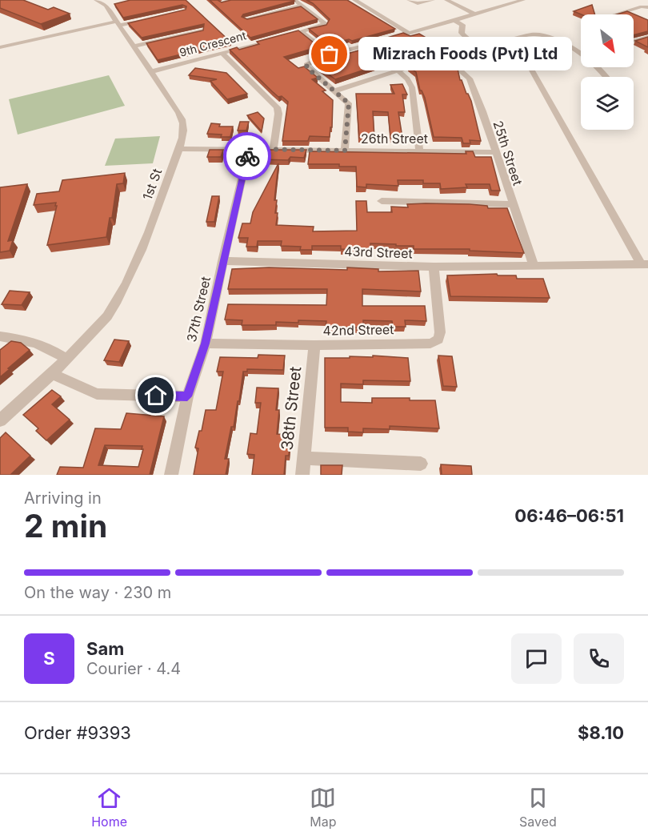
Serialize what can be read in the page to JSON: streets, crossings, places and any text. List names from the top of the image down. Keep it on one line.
{"streets":{"street":["9th Crescent","26th Street","25th Street","1st St","43rd Street","37th Street","42nd Street","38th Street"]},"crossings":[["9th Crescent","1st St"],["26th Street","25th Street"],["26th Street","1st St"],["26th Street","37th Street"],["25th Street","43rd Street"],["43rd Street","37th Street"],["43rd Street","42nd Street"],["37th Street","42nd Street"],["42nd Street","38th Street"]],"places":["Mizrach Foods (Pvt) Ltd"],"north":"bottom right","page":{"bubble":"Mizrach Foods (Pvt) Ltd","heading":["2 min","Arriving in","06:46–06:51"],"panel":["Sam","Courier · 4.4","Order #9393","$8.10"],"bar":"On the way · 230 m","round":"S","tabs":["Home","Map","Saved"]}}
